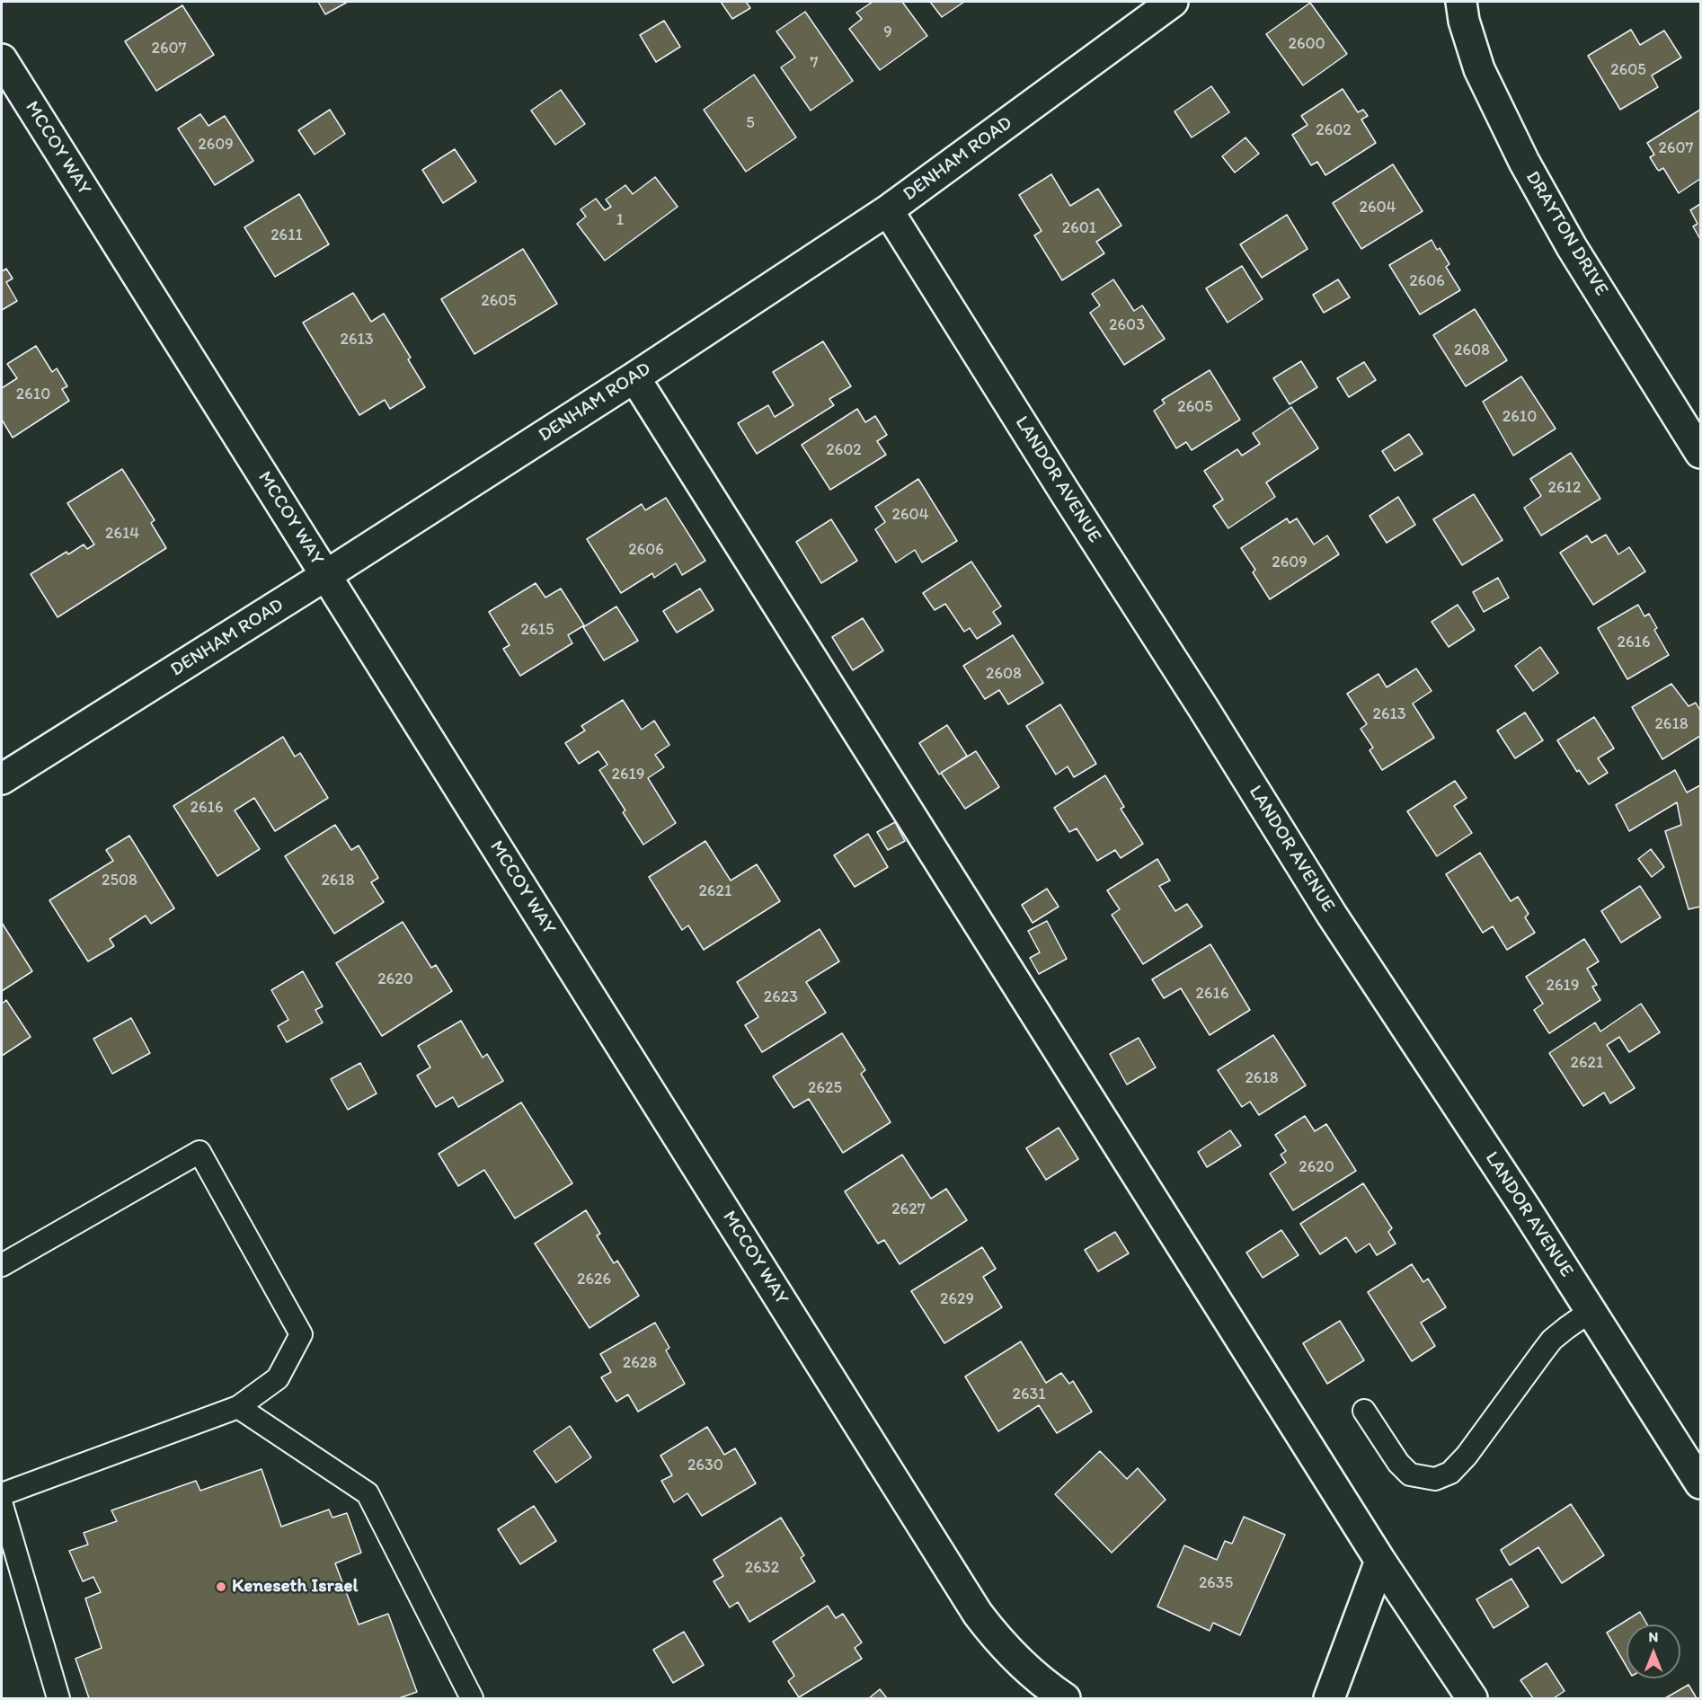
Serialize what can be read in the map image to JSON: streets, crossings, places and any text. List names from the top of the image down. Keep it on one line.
{"streets":{"street":["MCCOY WAY","DENHAM ROAD","DRAYTON DRIVE","LANDOR AVENUE"]},"crossings":[["MCCOY WAY","DENHAM ROAD"],["DENHAM ROAD","LANDOR AVENUE"]],"places":["Keneseth Israel"],"house_numbers":["9","2600","2607","7","2605","5","2602","2609","2607","2604","1","2601","2611","2606","2605","2603","2613","2608","2610","2605","2610","2602","2612","2604","2614","2606","2609","2615","2616","2608","2613","2618","2619","2616","2508","2618","2621","2620","2619","2616","2623","2621","2618","2625","2620","2627","2626","2629","2628","2631","2630","2632","2635"],"north":"top"}
